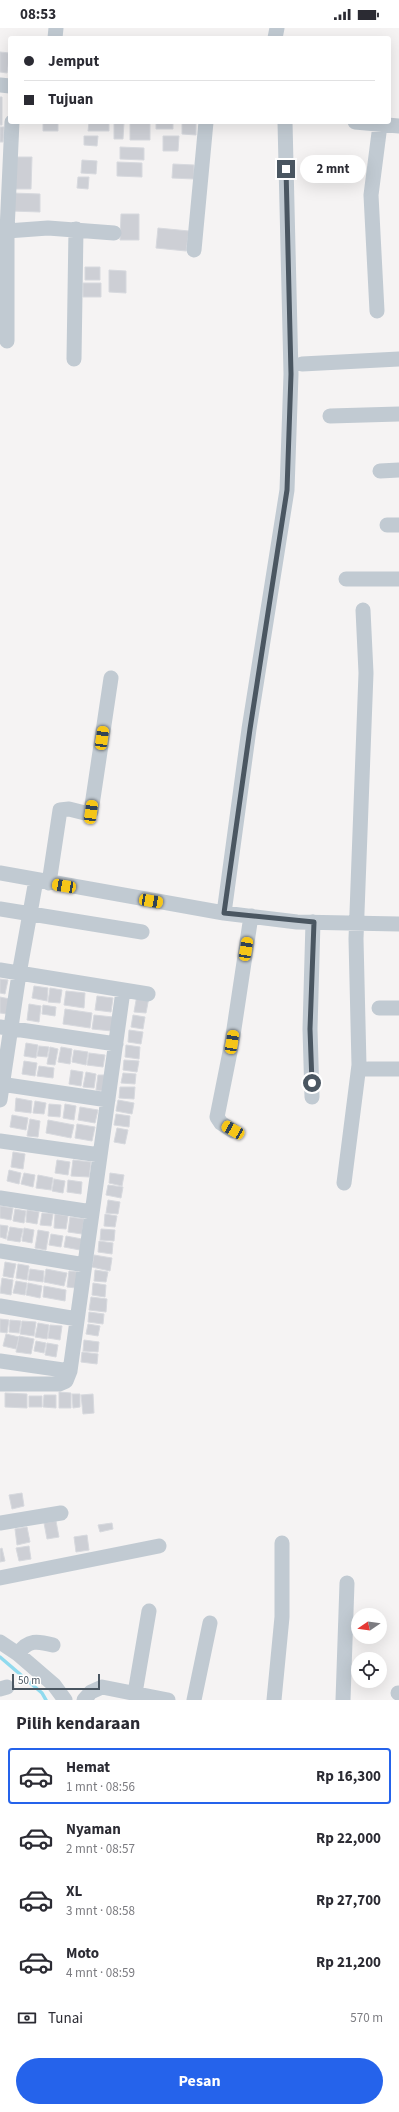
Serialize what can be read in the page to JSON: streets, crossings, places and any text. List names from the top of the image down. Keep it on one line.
{"scale_bar":"50 m","north":"left","page":{"status":"08:53","banner":["Jemput","Tujuan"],"bubble":"2 mnt","scale":"50 m","heading":"Pilih kendaraan","list":[{"name":"Hemat","note":"1 mnt · 08:56","value":"Rp 16,300"},{"name":"Nyaman","note":"2 mnt · 08:57","value":"Rp 22,000"},{"name":"XL","note":"3 mnt · 08:58","value":"Rp 27,700"},{"name":"Moto","note":"4 mnt · 08:59","value":"Rp 21,200"}],"pay":["Tunai","570 m"],"buttons":"Pesan"}}
